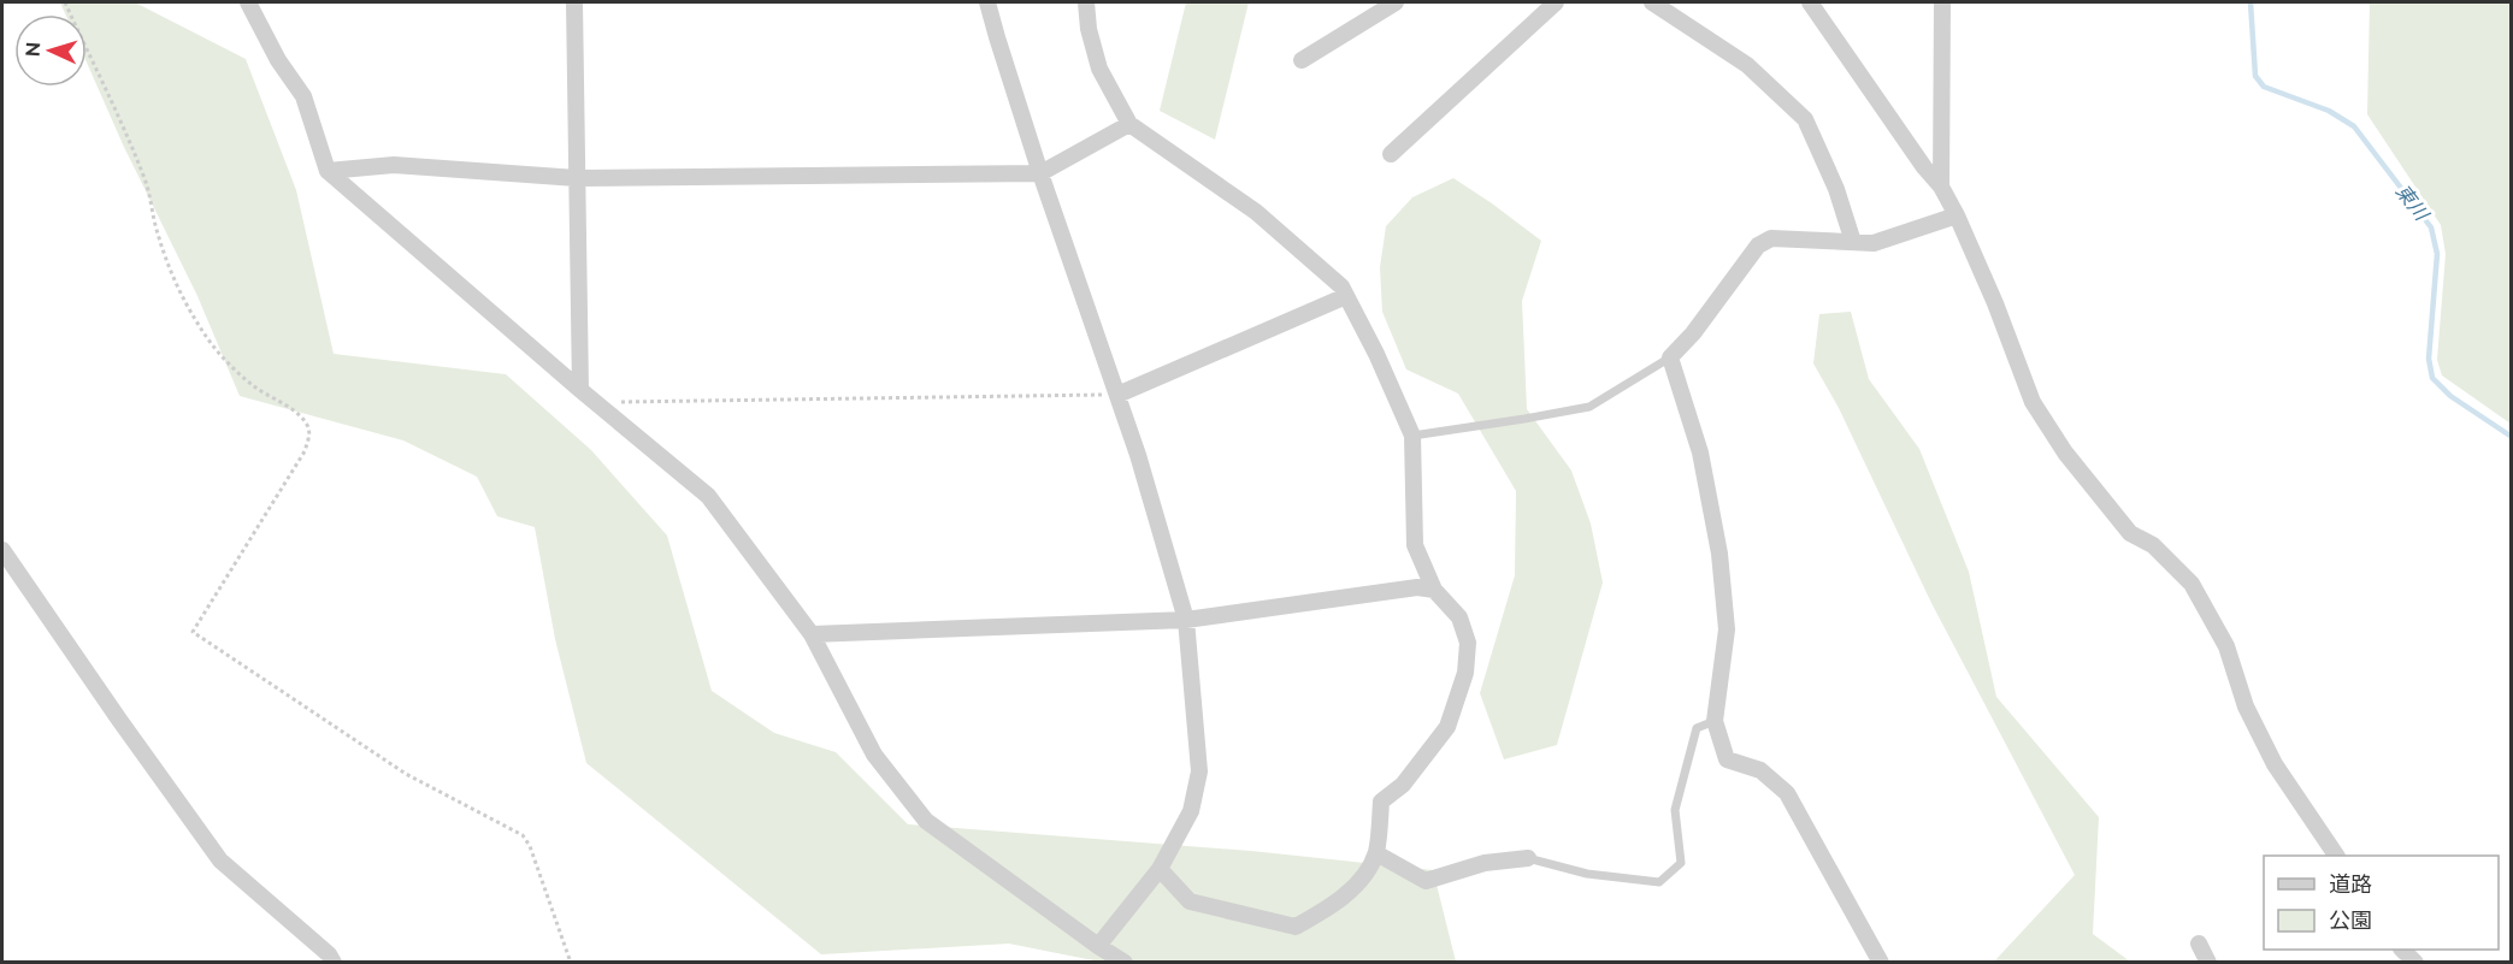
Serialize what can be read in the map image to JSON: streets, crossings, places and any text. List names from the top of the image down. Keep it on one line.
{"water":["東川"],"legend":["道路","公園"],"north":"left"}
